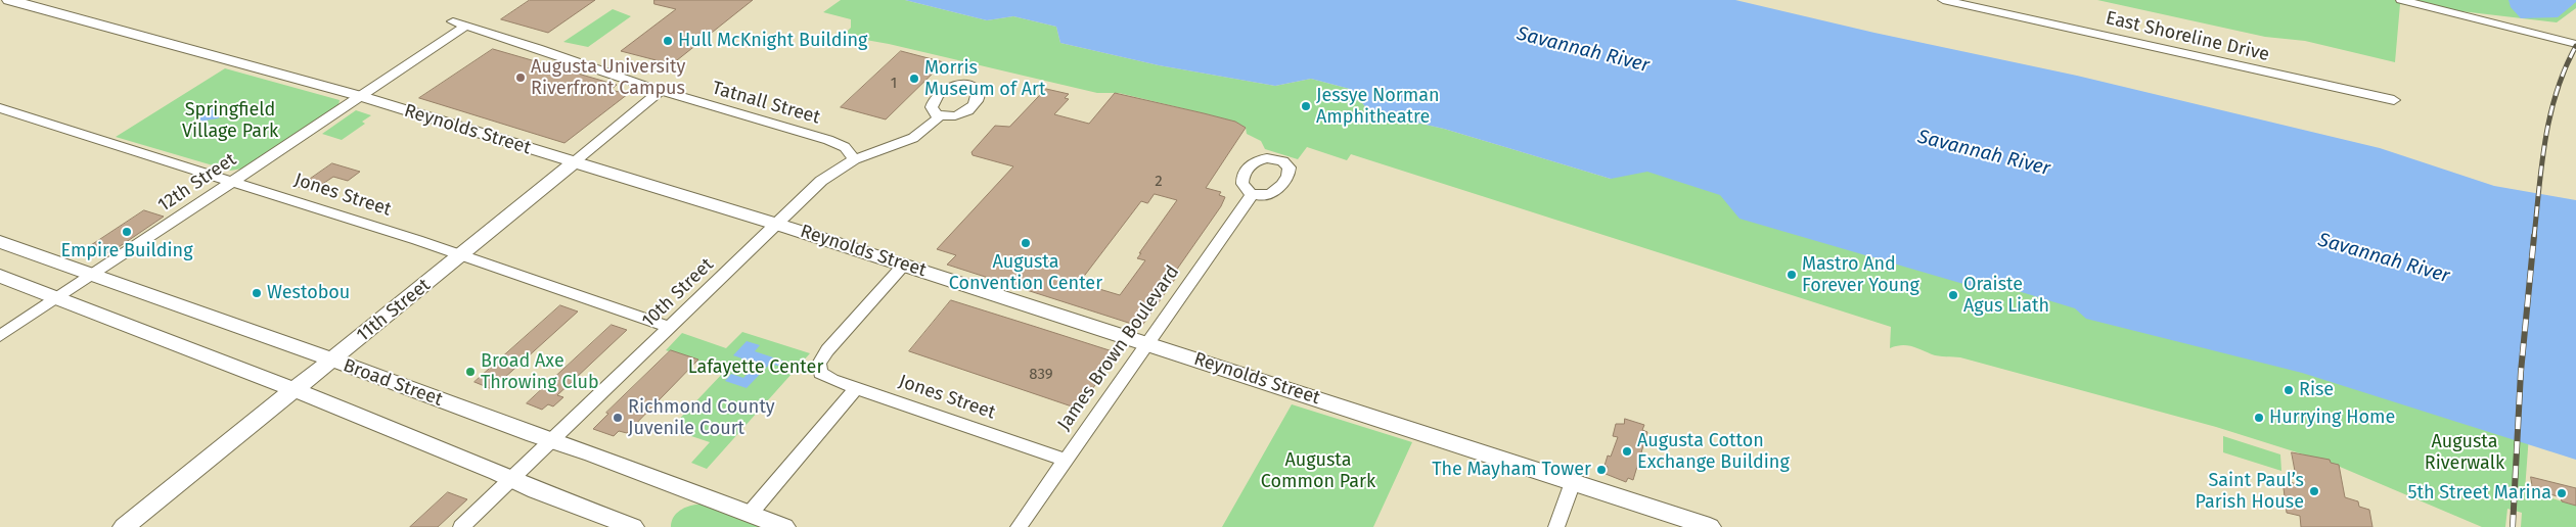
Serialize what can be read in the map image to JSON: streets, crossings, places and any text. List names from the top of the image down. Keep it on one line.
{"streets":{"main road":["Reynolds Street","11th Street","Broad Street"],"street":["East Shoreline Drive","Tatnall Street","12th Street","Jones Street","10th Street","James Brown Boulevard"]},"crossings":[["Tatnall Street","12th Street"],["Tatnall Street","10th Street"],["Tatnall Street","11th Street"],["Reynolds Street","12th Street"],["Reynolds Street","Jones Street"],["Reynolds Street","10th Street"],["Reynolds Street","11th Street"],["Reynolds Street","James Brown Boulevard"],["12th Street","Jones Street"],["12th Street","Broad Street"],["Jones Street","10th Street"],["Jones Street","11th Street"],["Jones Street","James Brown Boulevard"],["10th Street","Broad Street"],["11th Street","Broad Street"]],"water":["Savannah River"],"parks":["Springfield Village Park","Lafayette Center","Augusta Riverwalk","Augusta Common Park"],"places":["Hull McKnight Building","Augusta University Riverfront Campus","Morris Museum of Art","Jessye Norman Amphitheatre","Empire Building","Augusta Convention Center","Mastro And Forever Young","Westobou","Oraiste Agus Liath","Broad Axe Throwing Club","Rise","Richmond County Juvenile Court","Hurrying Home","Augusta Cotton Exchange Building","The Mayham Tower","Saint Paul’s Parish House","5th Street Marina"],"house_numbers":["1","2","839"]}
